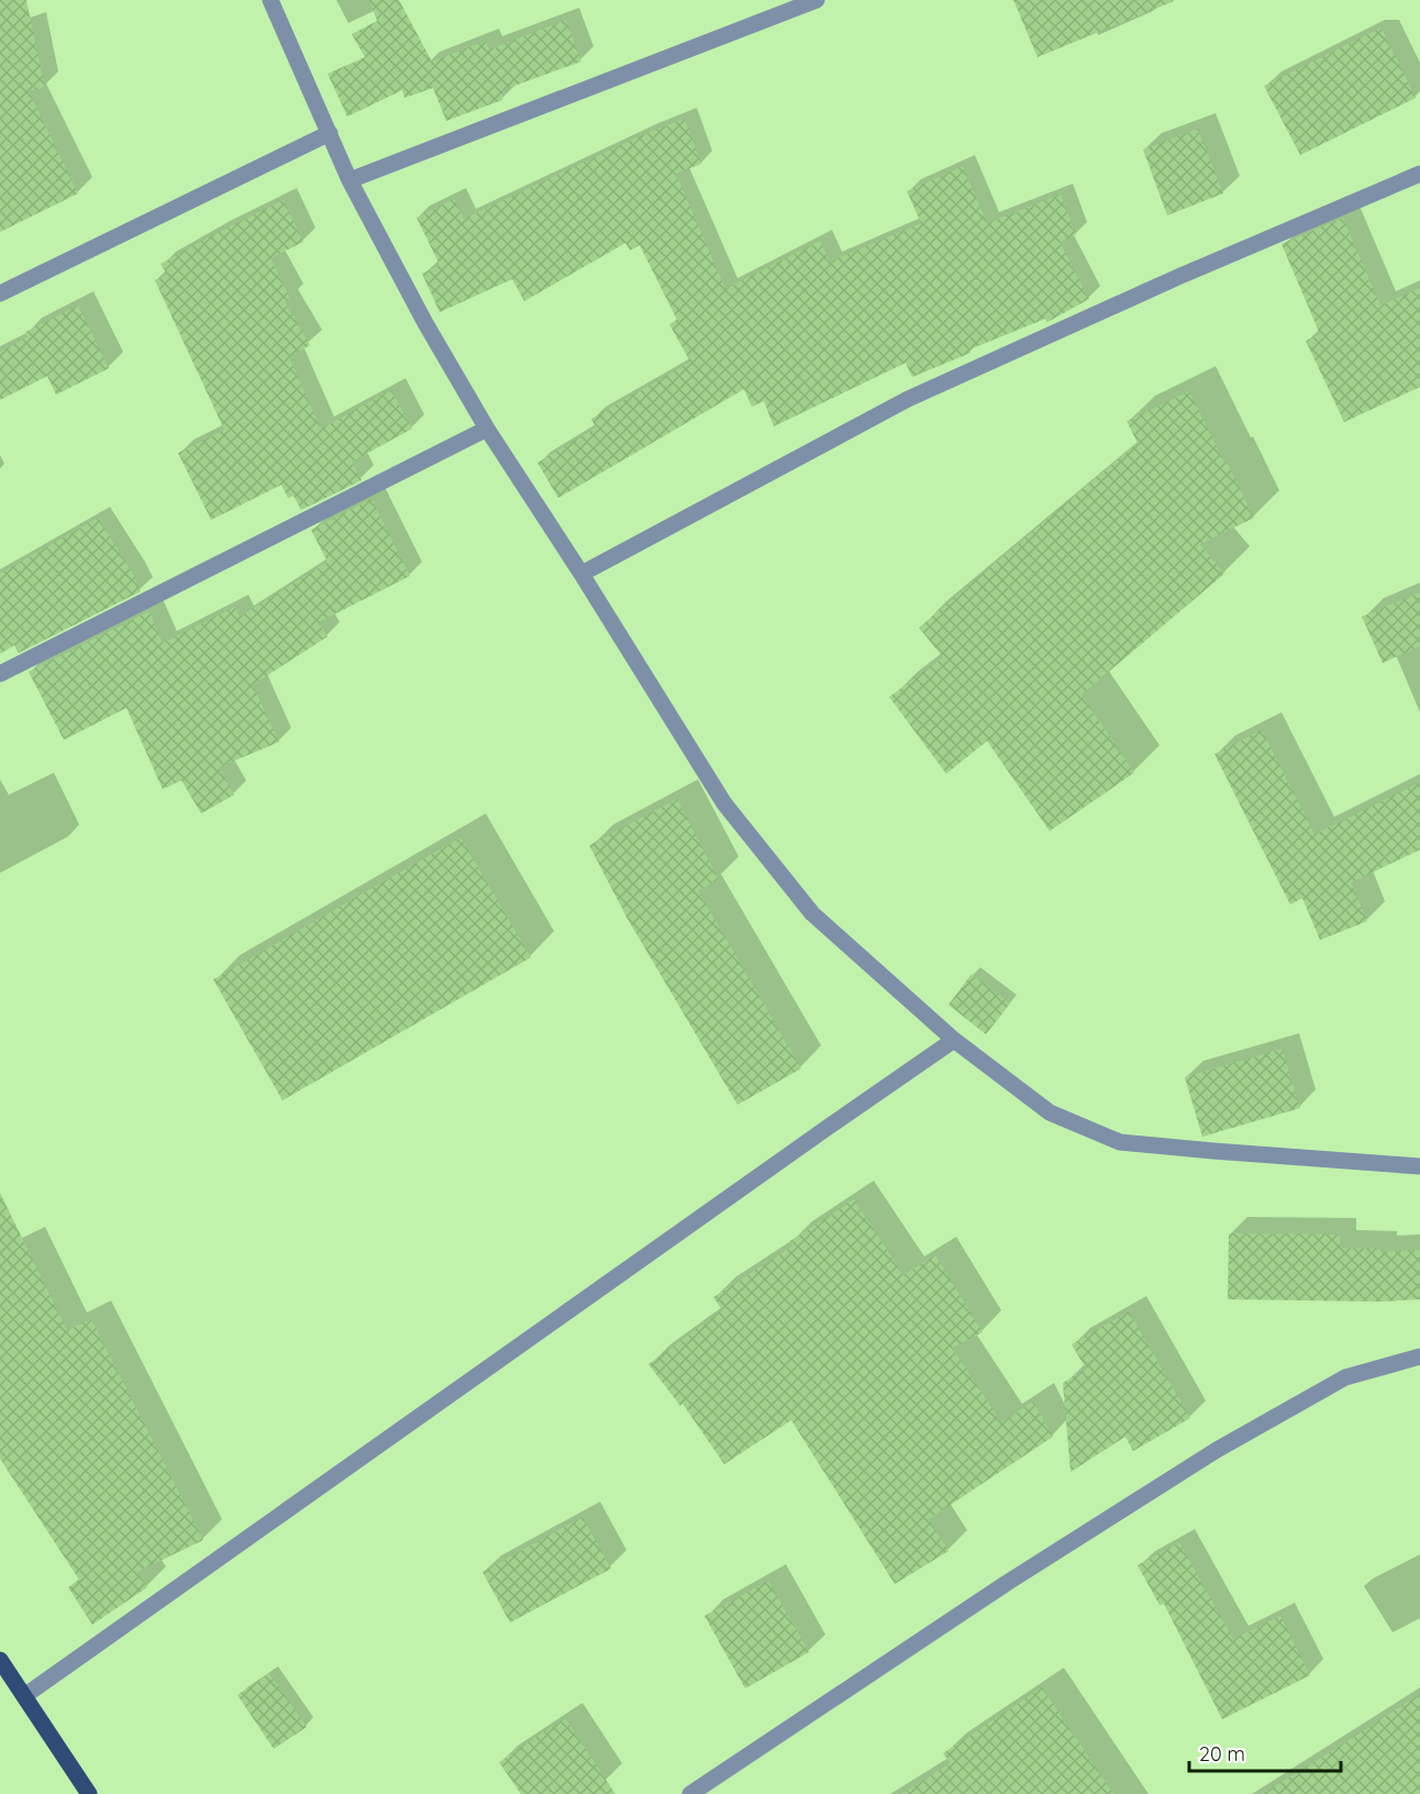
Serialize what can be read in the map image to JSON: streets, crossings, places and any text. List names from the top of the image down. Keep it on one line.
{"scale_bar":"20 m"}
